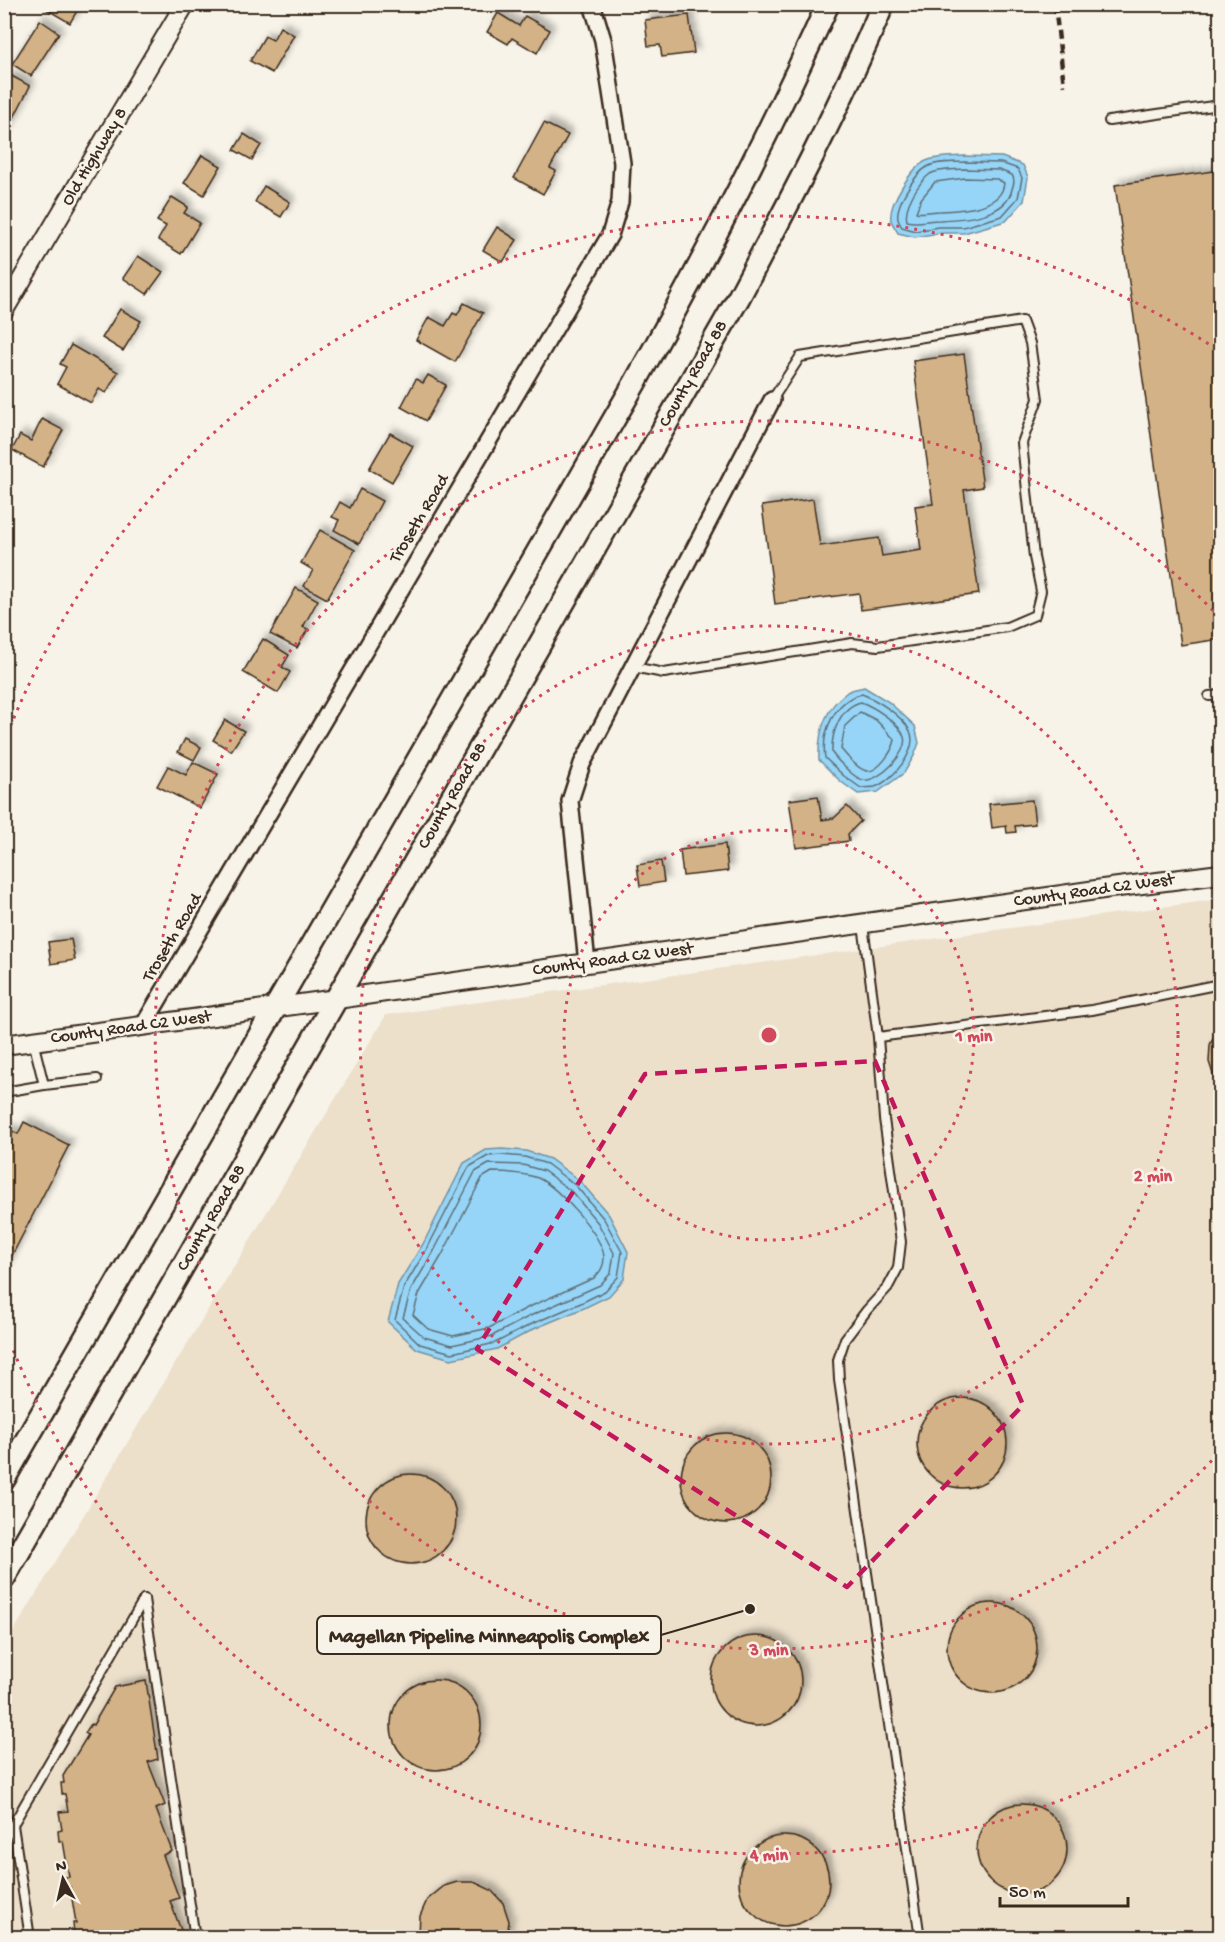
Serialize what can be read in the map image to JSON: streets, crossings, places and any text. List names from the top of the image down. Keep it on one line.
{"streets":{"main road":["County Road 88"],"street":["Old Highway 8","Troseth Road","County Road C2 West"]},"crossings":[["County Road 88","County Road C2 West"],["Troseth Road","County Road C2 West"]],"places":["Magellan Pipeline Minneapolis Complex"],"scale_bar":"50 m","north":"top","rings":["1 min","2 min","3 min","4 min"]}
